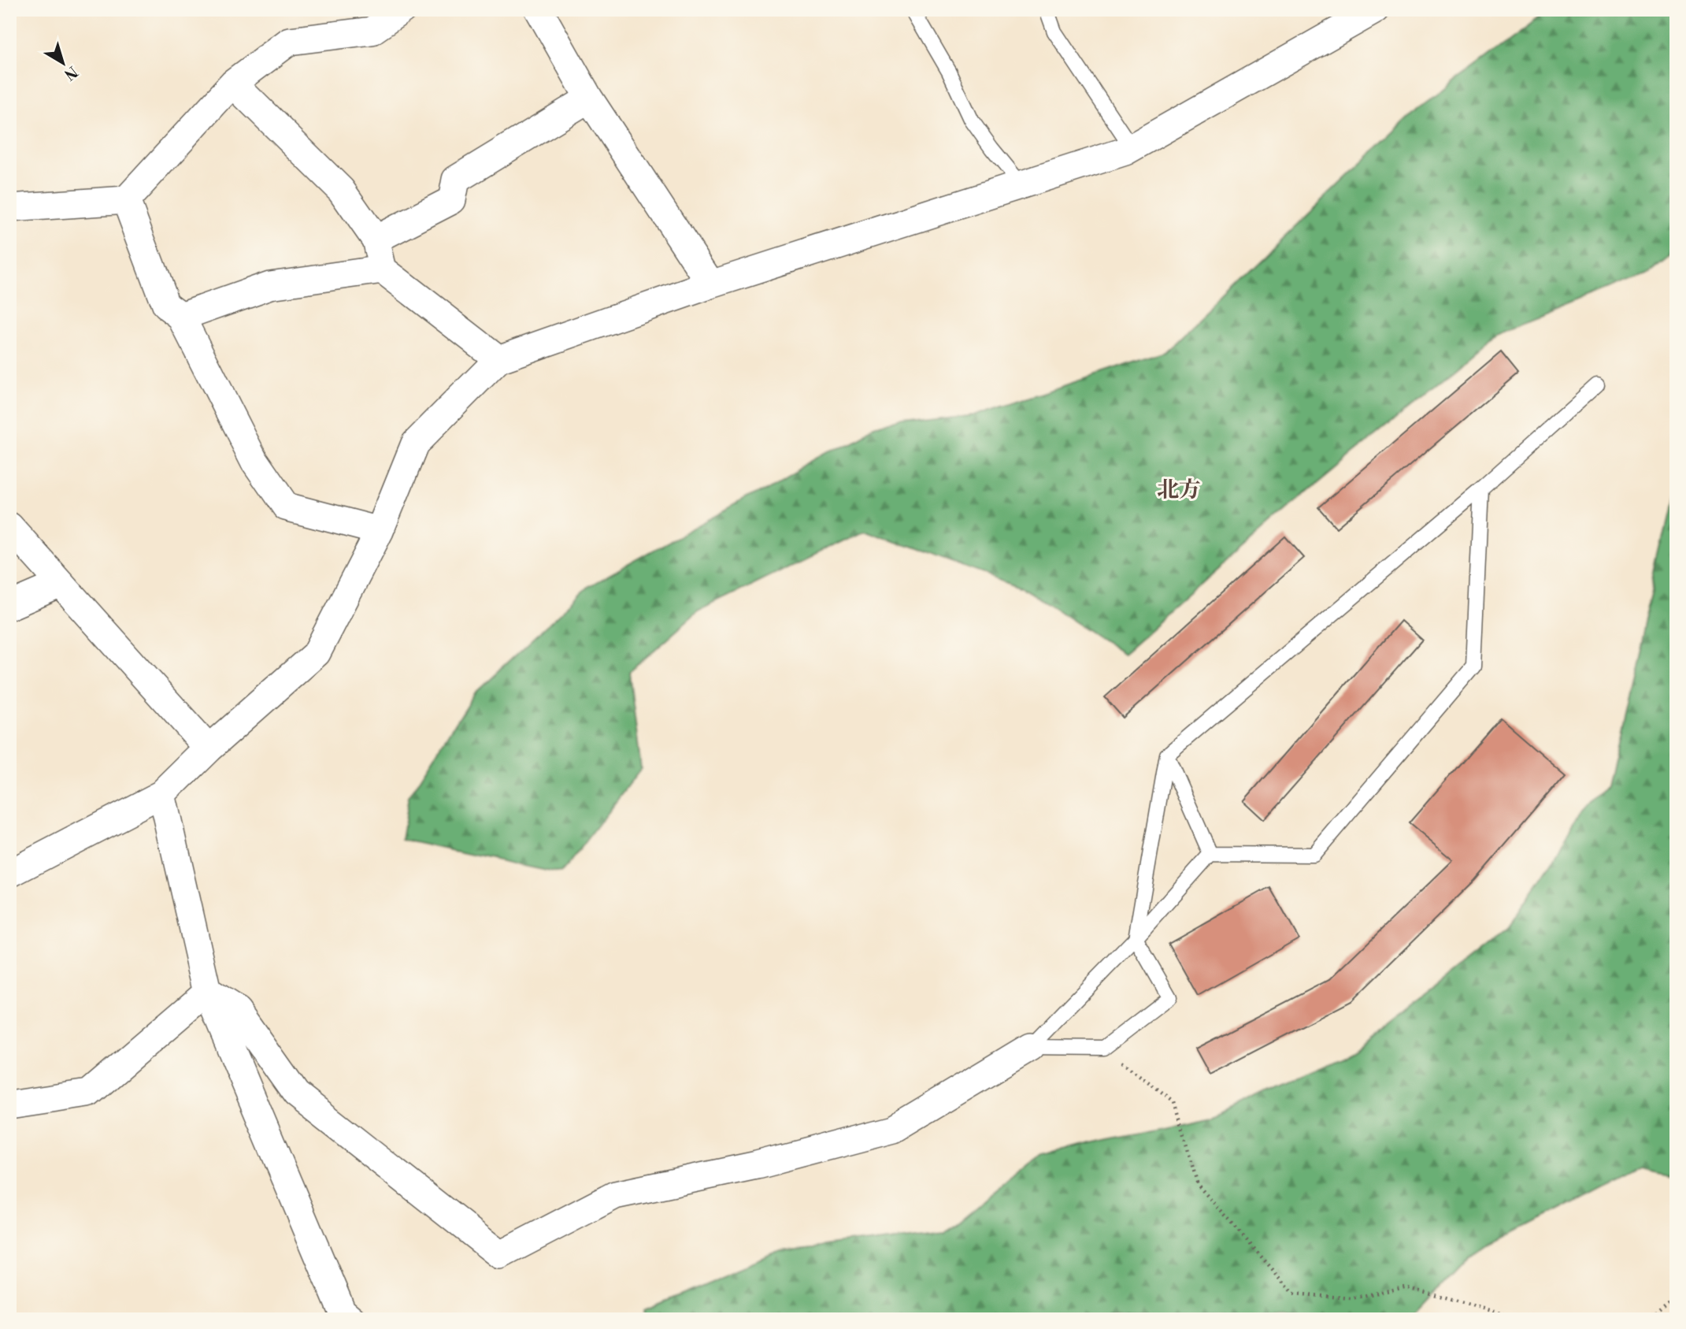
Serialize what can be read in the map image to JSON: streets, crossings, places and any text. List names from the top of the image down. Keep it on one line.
{"districts":["北方"],"north":"bottom right"}
